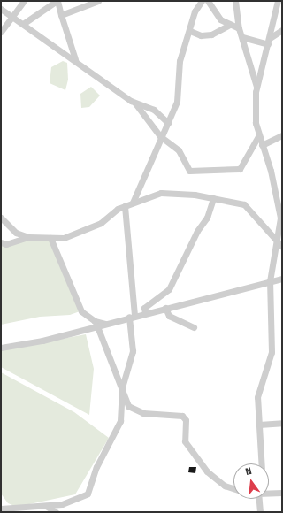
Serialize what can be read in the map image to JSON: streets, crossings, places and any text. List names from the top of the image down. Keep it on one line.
{"north":"top"}
